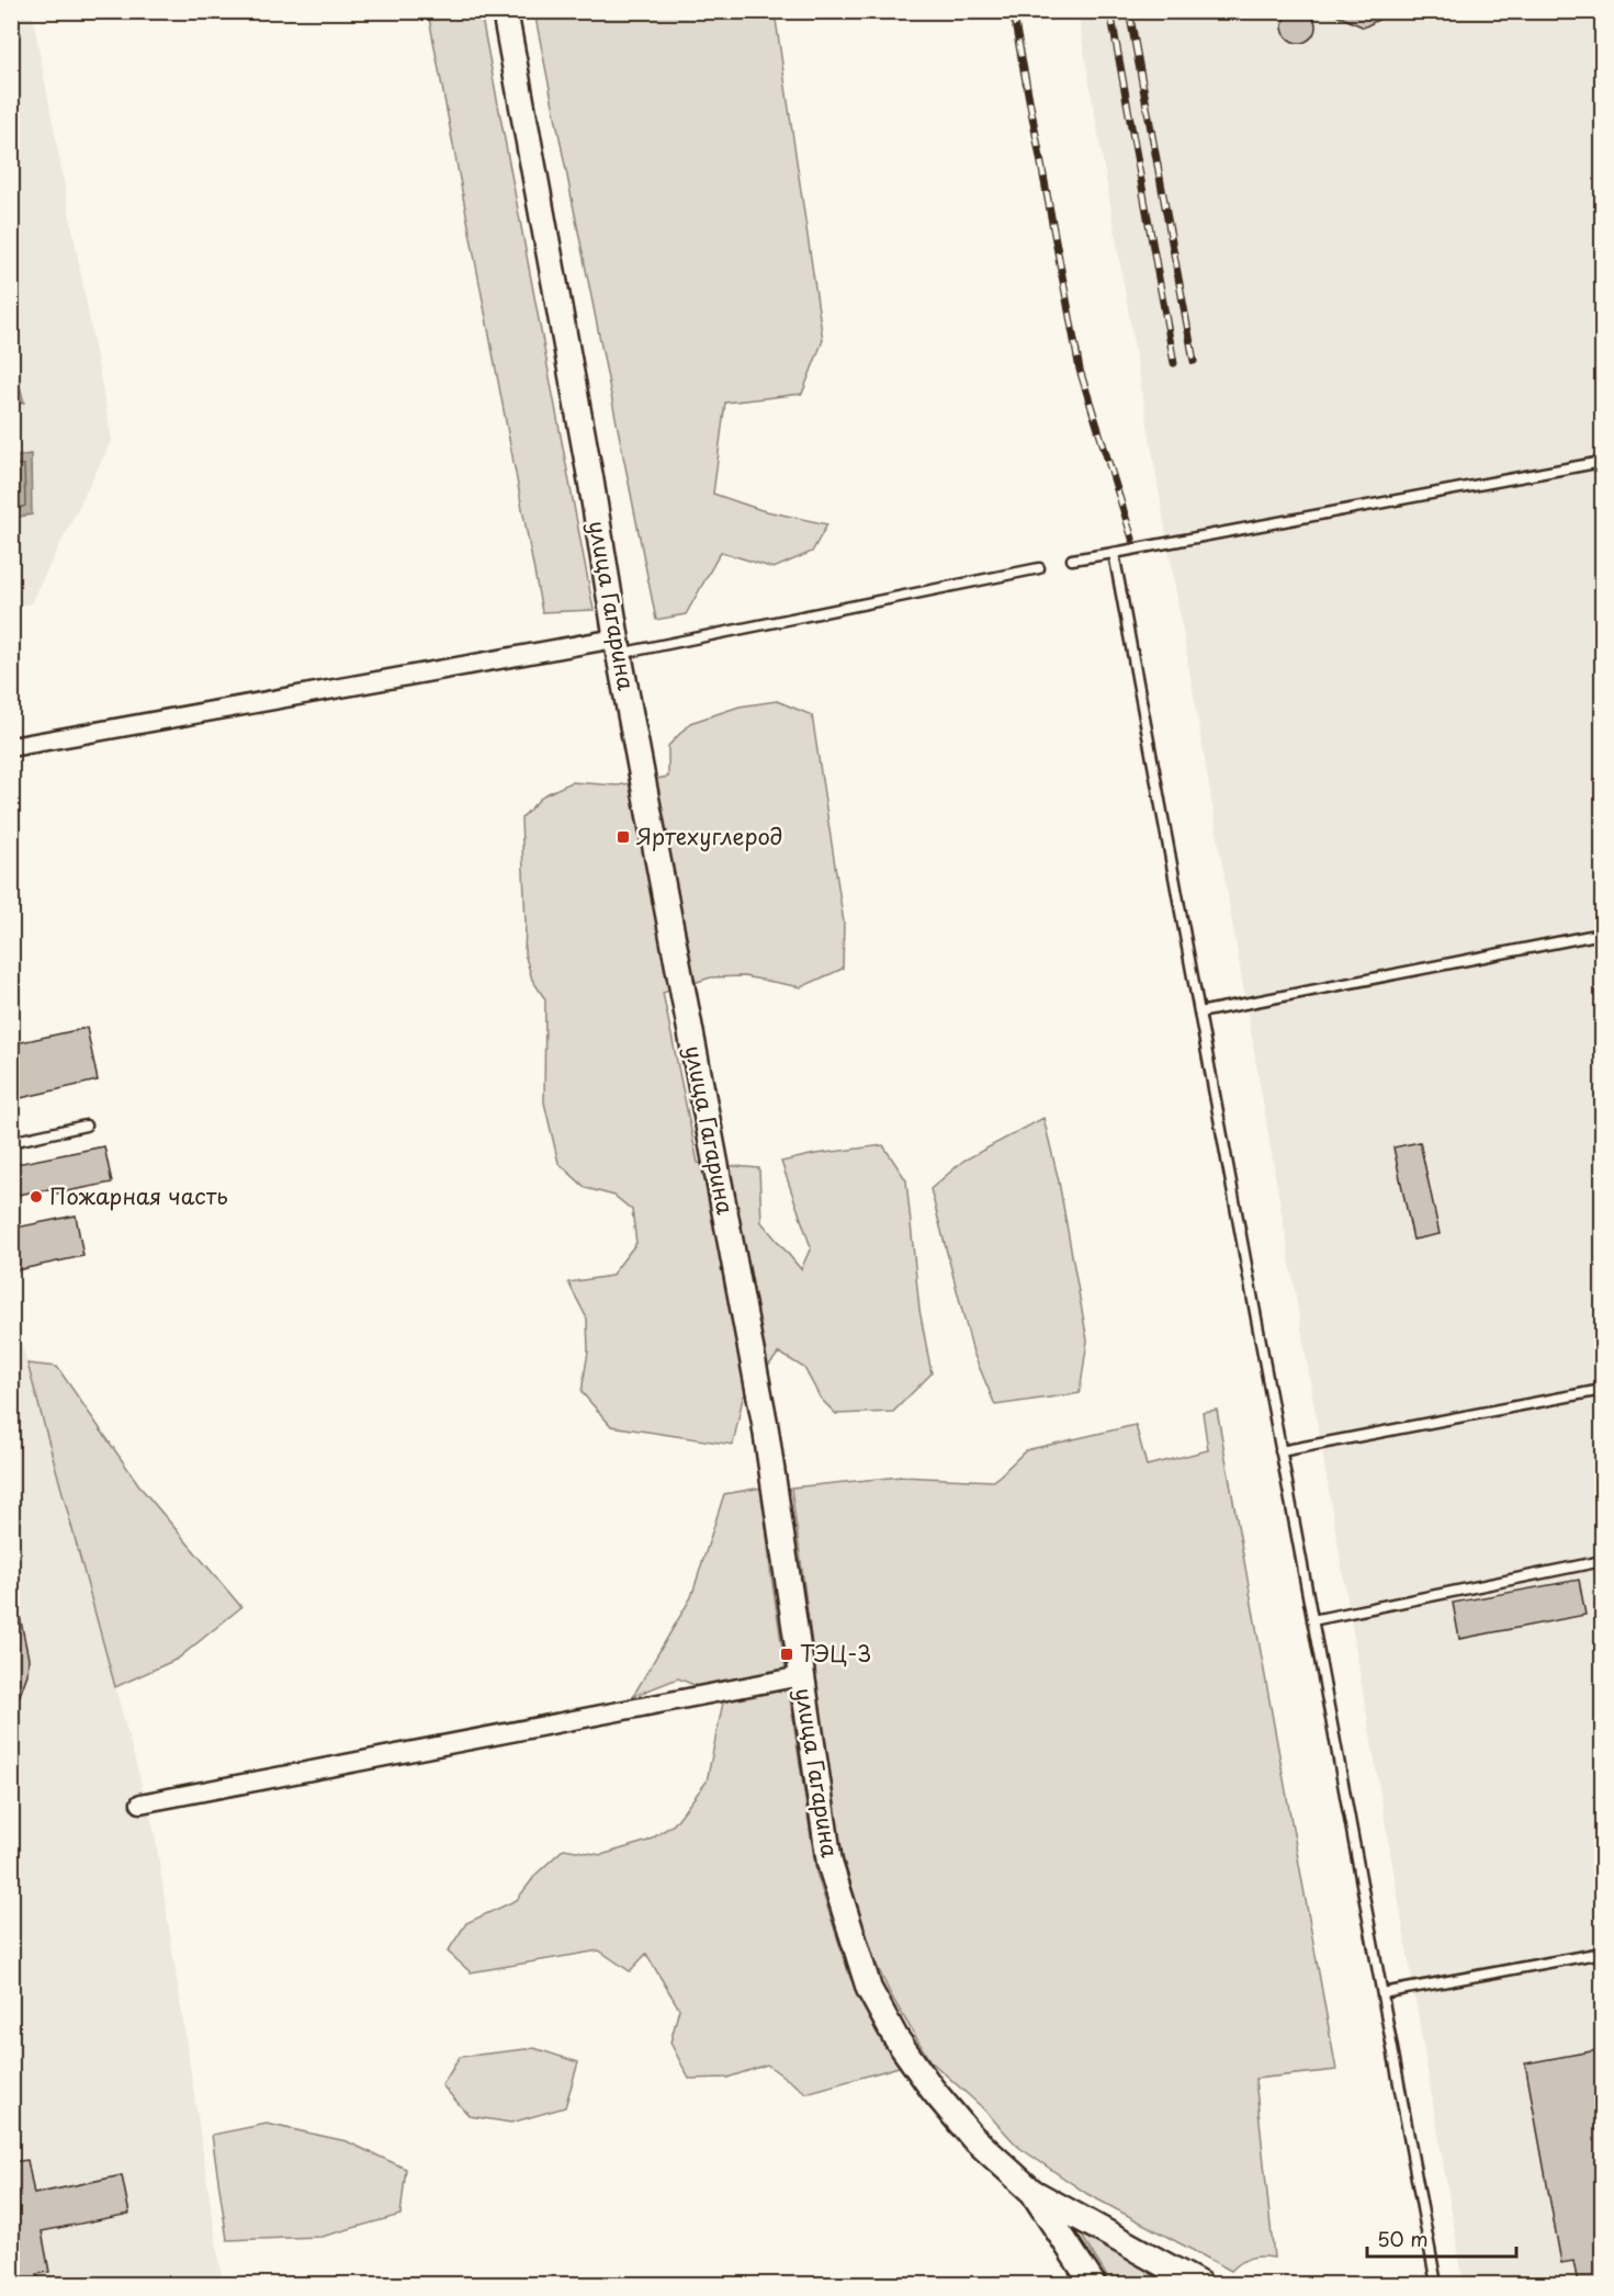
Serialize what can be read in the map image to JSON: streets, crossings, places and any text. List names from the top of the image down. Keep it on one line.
{"streets":{"main road":["улица Гагарина"]},"places":{"transit":["Яртехуглерод","ТЭЦ-3"],"other":["Пожарная часть"]},"scale_bar":"50 m"}
